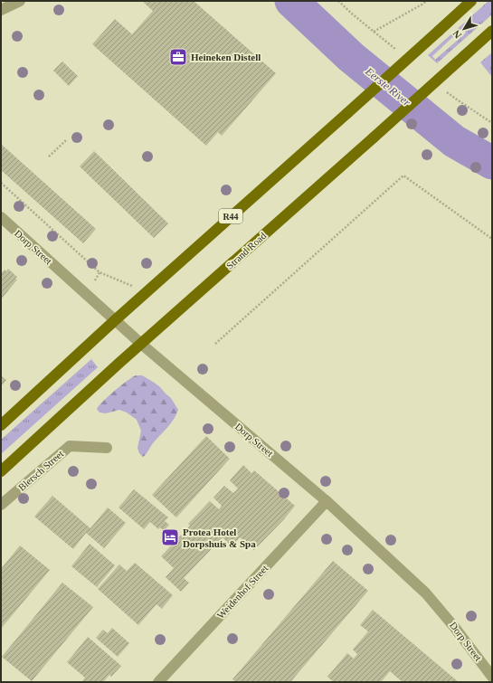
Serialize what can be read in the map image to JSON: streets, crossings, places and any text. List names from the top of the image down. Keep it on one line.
{"streets":{"main road":["R44","Strand Road"],"street":["Dorp Street","Blersch Street","Weidenhof Street"]},"crossings":[["R44","Dorp Street"],["Dorp Street","Strand Road"],["Dorp Street","Weidenhof Street"]],"water":["Eerste River"],"places":{"office":["Heineken Distell"],"hotel":["Protea Hotel Dorpshuis & Spa"]},"north":"bottom left"}
